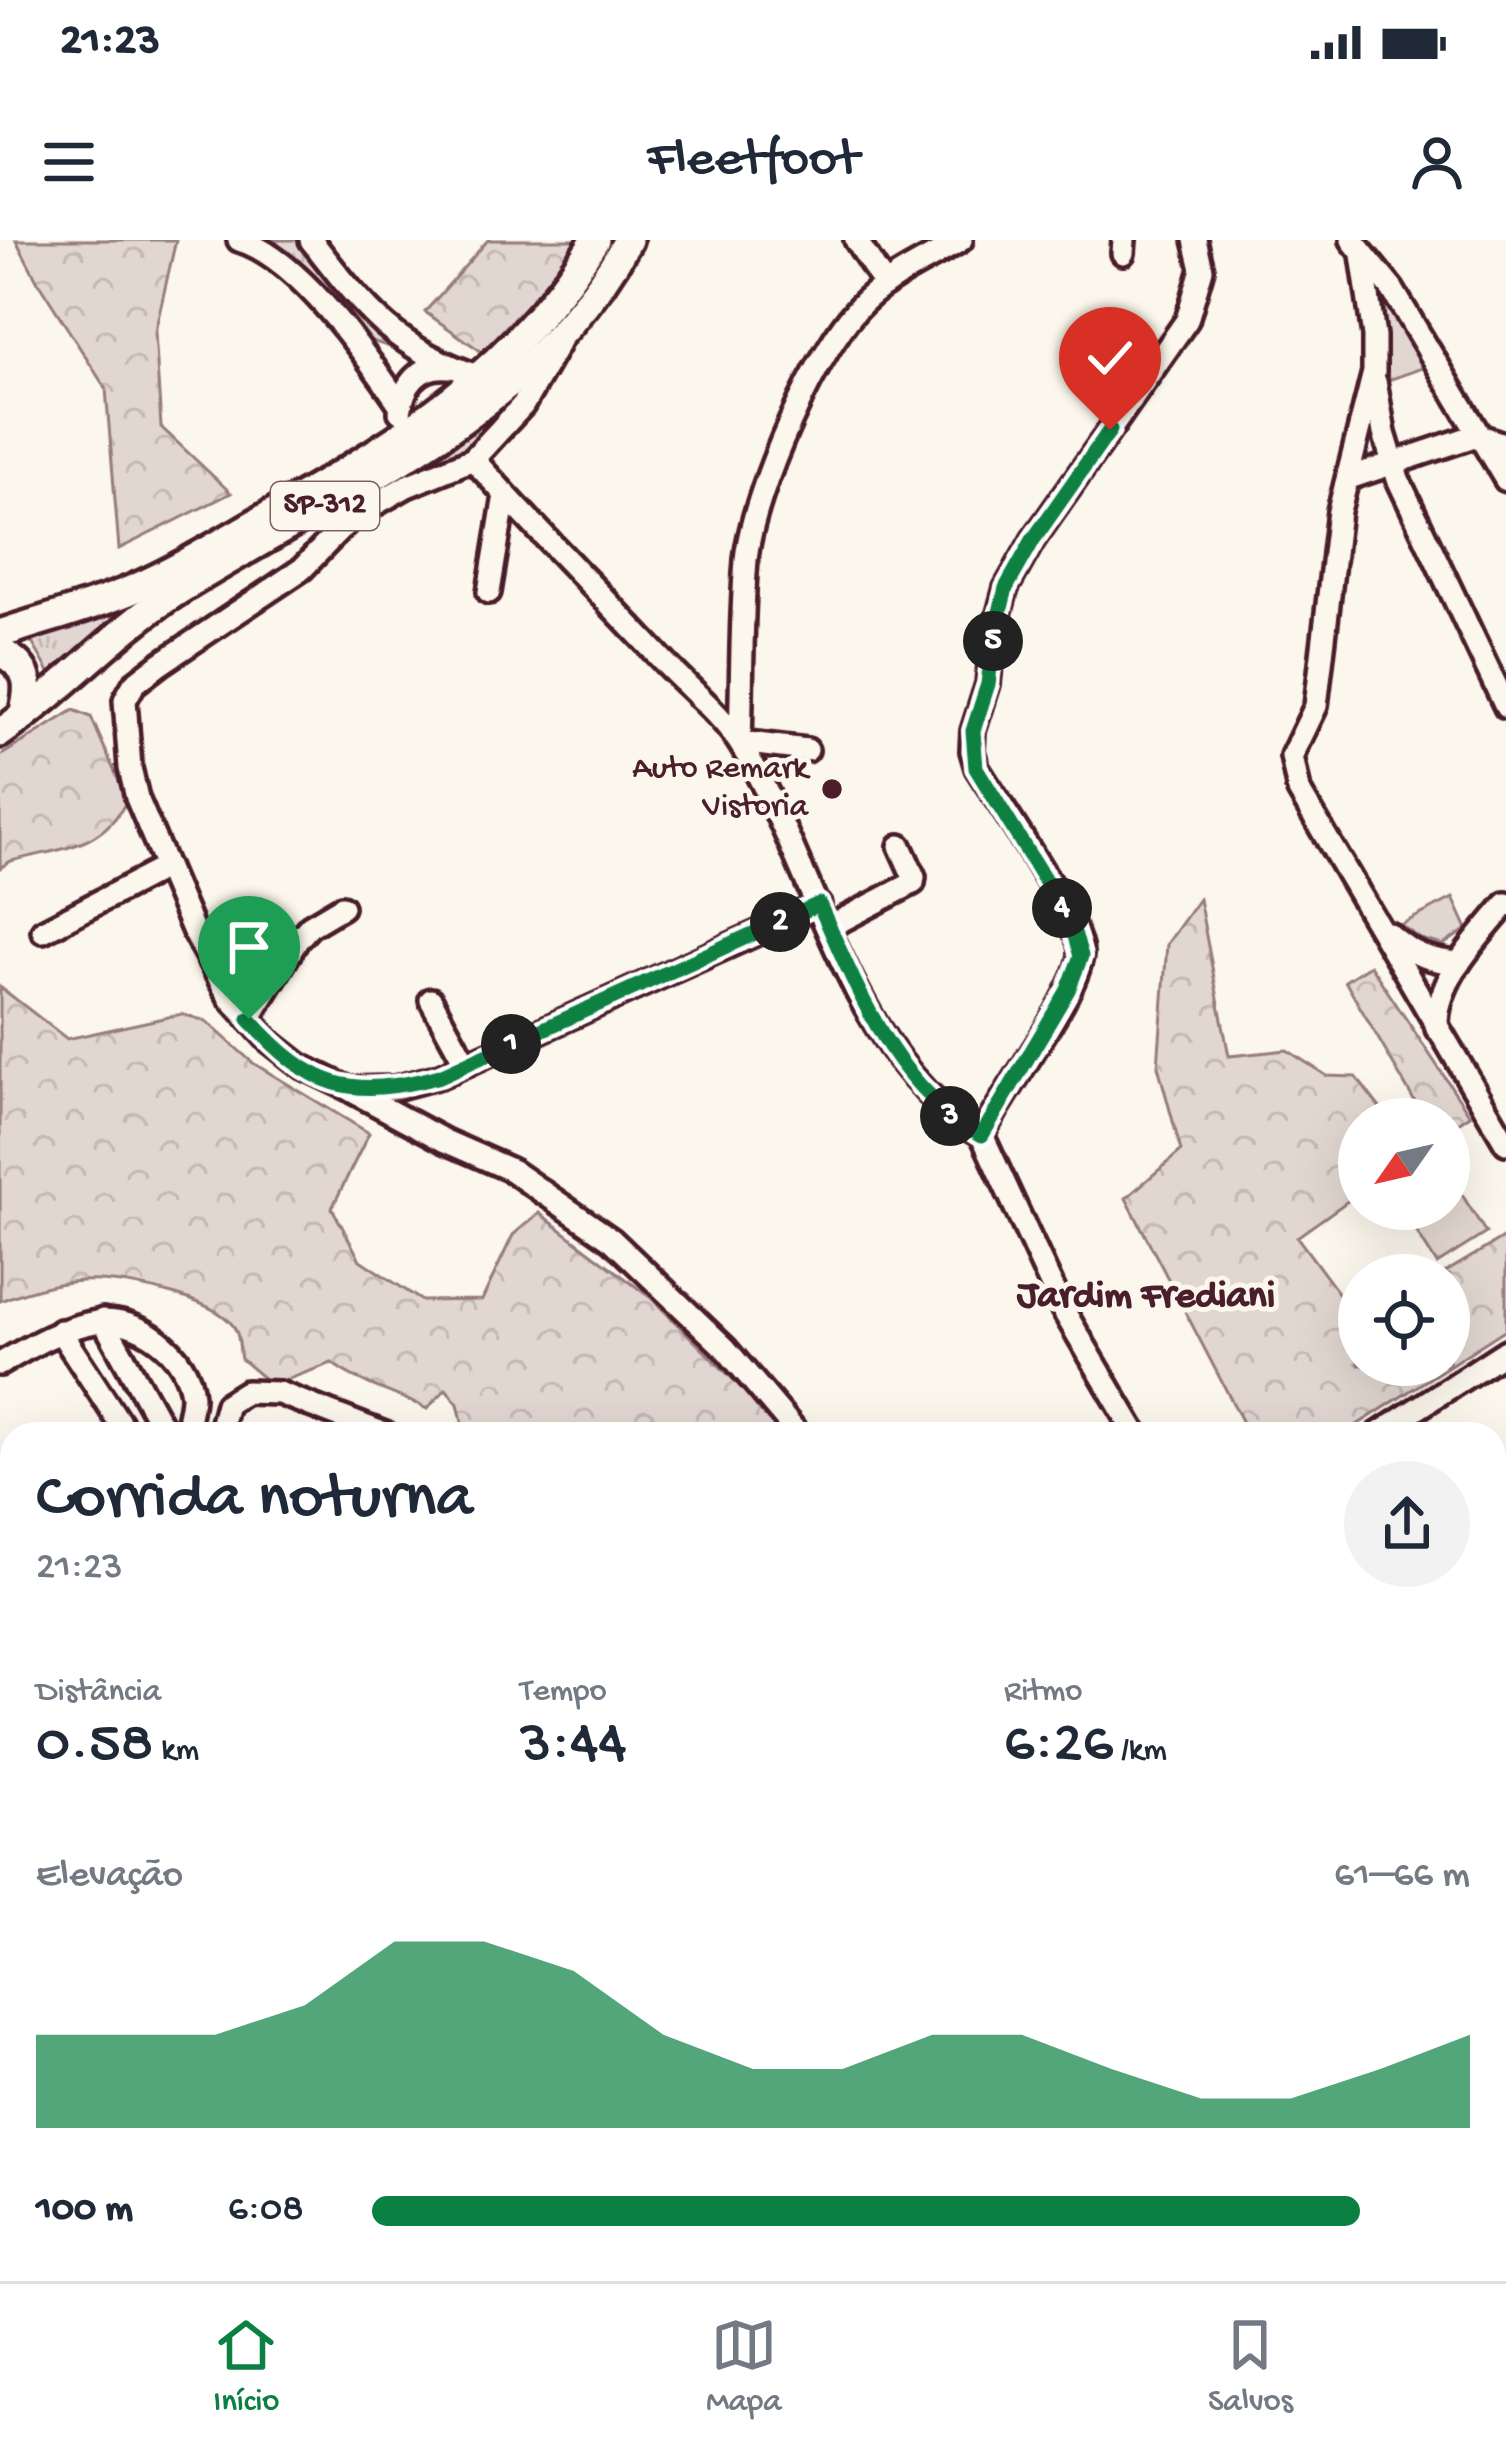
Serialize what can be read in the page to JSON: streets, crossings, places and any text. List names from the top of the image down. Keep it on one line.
{"streets":{"main road":["SP-312"]},"districts":["Jardim Frediani"],"places":["Auto Remark Vistoria"],"north":"bottom left","page":{"status":"21:23","header":"Fleetfoot","pins":["5","4","2","1","3"],"heading":["Corrida noturna","21:23"],"stats":[["Distância","0.58 km"],["Tempo","3:44"],["Ritmo","6:26 /km"]],"chart":["Elevação","61–66 m"],"list":[{"name":"100 m","note":"6:08"}],"tabs":["Início","Mapa","Salvos"]}}
